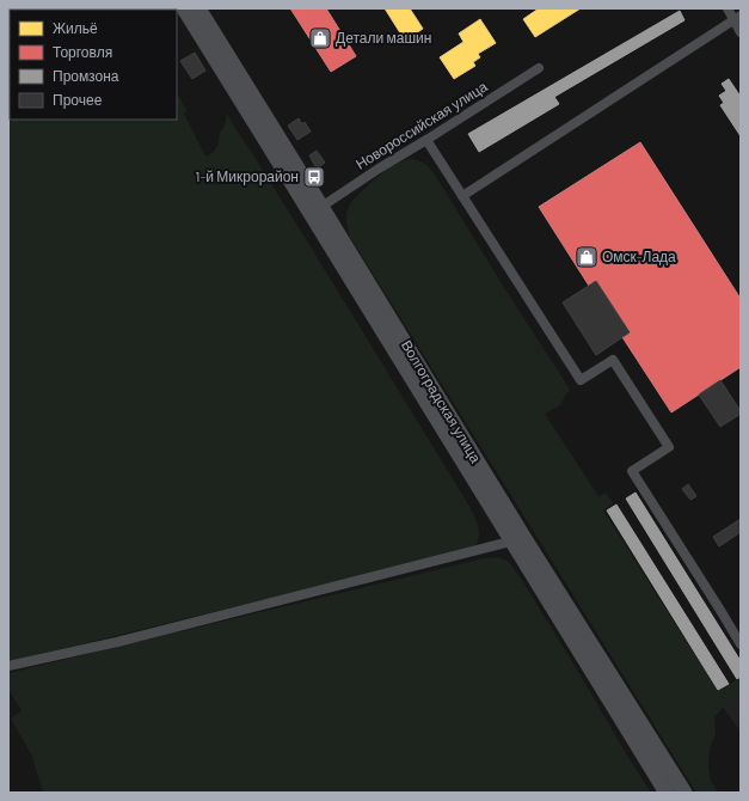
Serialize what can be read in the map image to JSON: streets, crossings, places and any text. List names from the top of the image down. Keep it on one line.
{"streets":{"main road":["Волгоградская улица"],"street":["Новороссийская улица"]},"crossings":[["Новороссийская улица","Волгоградская улица"]],"places":{"shop":["Детали машин","Омск-Лада"],"bus stop":["1-й Микрорайон"]},"legend":["Жильё","Торговля","Промзона","Прочее"]}
